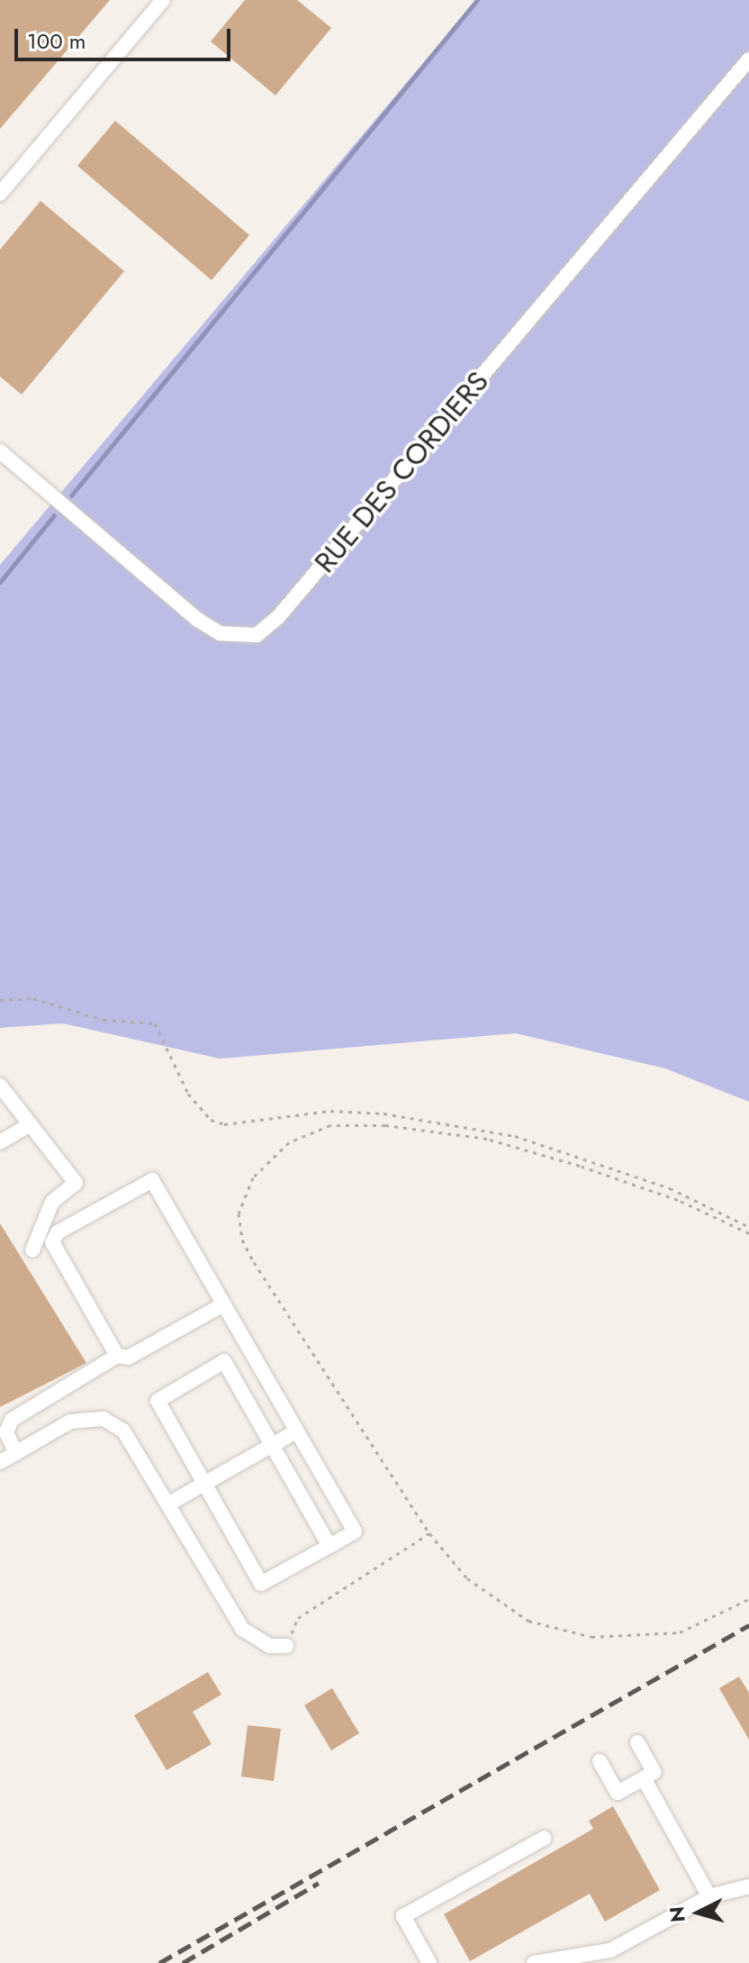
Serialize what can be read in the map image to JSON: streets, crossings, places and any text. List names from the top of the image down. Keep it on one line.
{"streets":{"street":["RUE DES CORDIERS"]},"scale_bar":"100 m","north":"left"}
